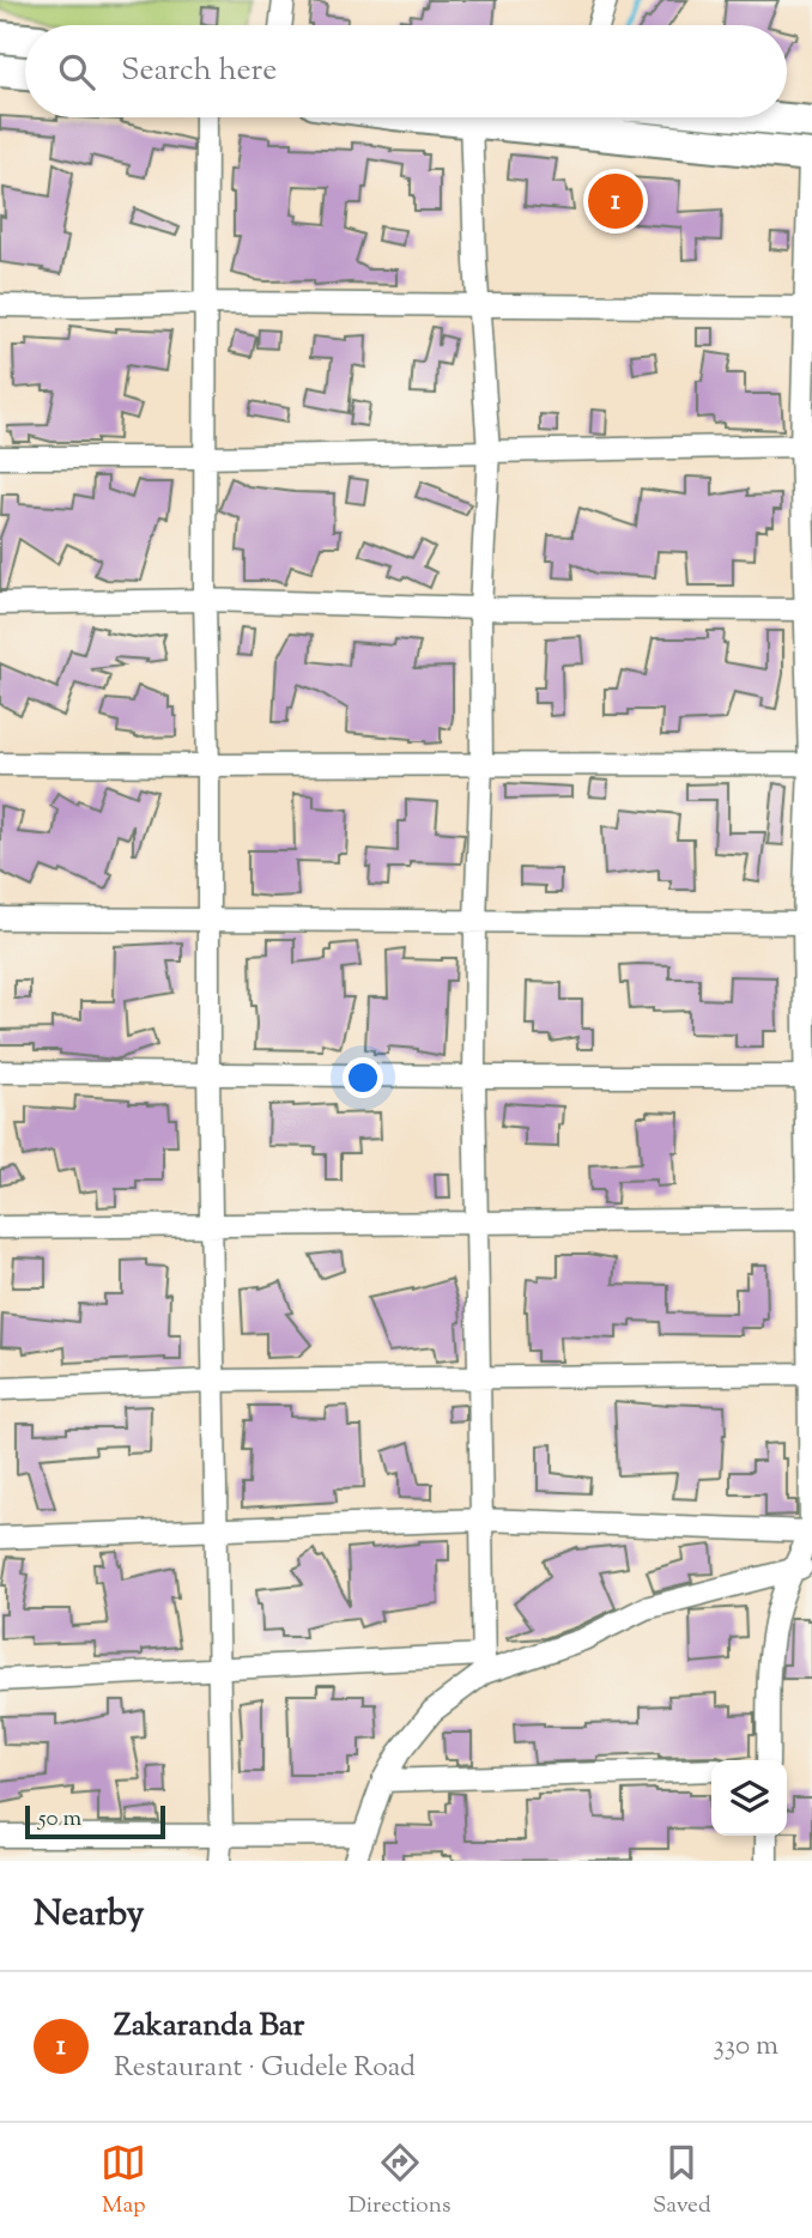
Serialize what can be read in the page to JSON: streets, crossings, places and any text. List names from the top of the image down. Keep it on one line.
{"scale_bar":"50 m","page":{"search":"Search here","pins":"1","scale":"50 m","heading":"Nearby","list":[{"mark":"1","name":"Zakaranda Bar","note":"Restaurant · Gudele Road","value":"330 m"}],"nav":["Map","Directions","Saved"]}}
